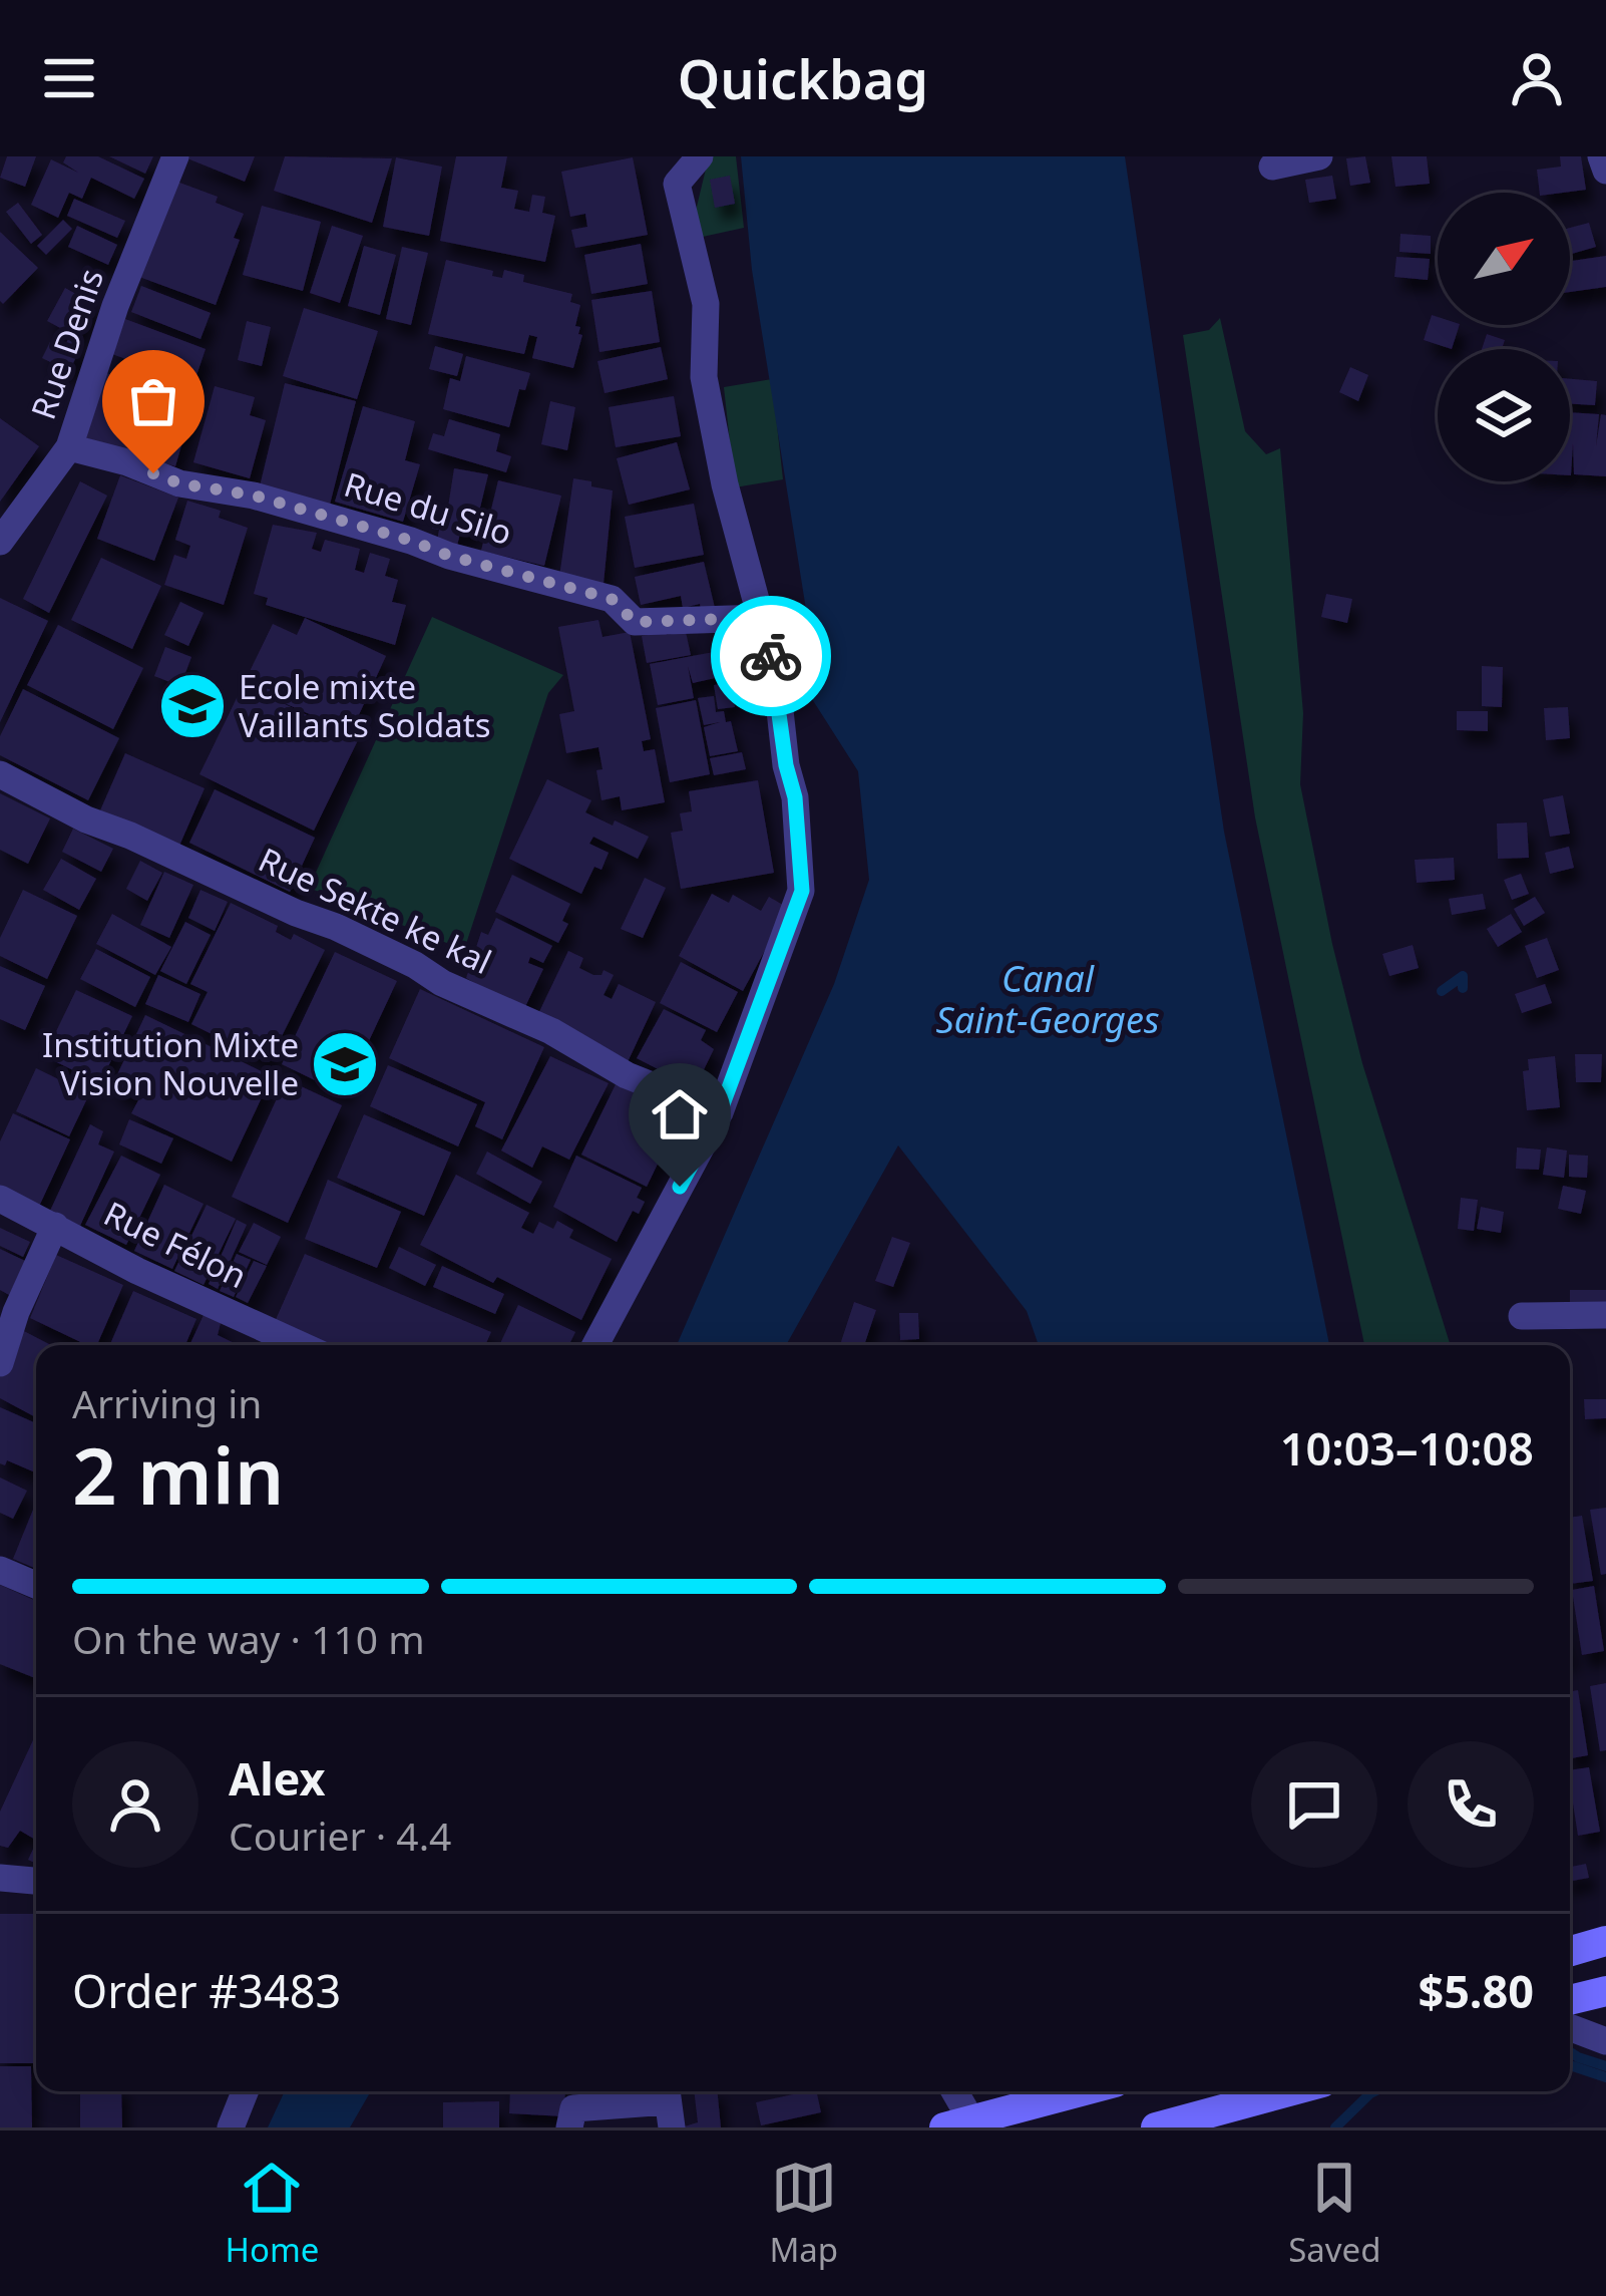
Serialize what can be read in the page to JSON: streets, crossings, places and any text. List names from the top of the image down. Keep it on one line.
{"streets":{"street":["Rue Denis","Rue du Silo","Rue Sekte ke kal","Rue Félon"]},"crossings":[["Rue Denis","Rue du Silo"]],"water":["Canal Saint-Georges"],"places":{"school or university":["Ecole mixte Vaillants Soldats","Institution Mixte Vision Nouvelle"]},"north":"top right","page":{"header":"Quickbag","heading":["2 min","Arriving in","10:03–10:08"],"panel":["Alex","Courier · 4.4","Order #3483","$5.80"],"bar":"On the way · 110 m","tabs":["Home","Map","Saved"]}}
